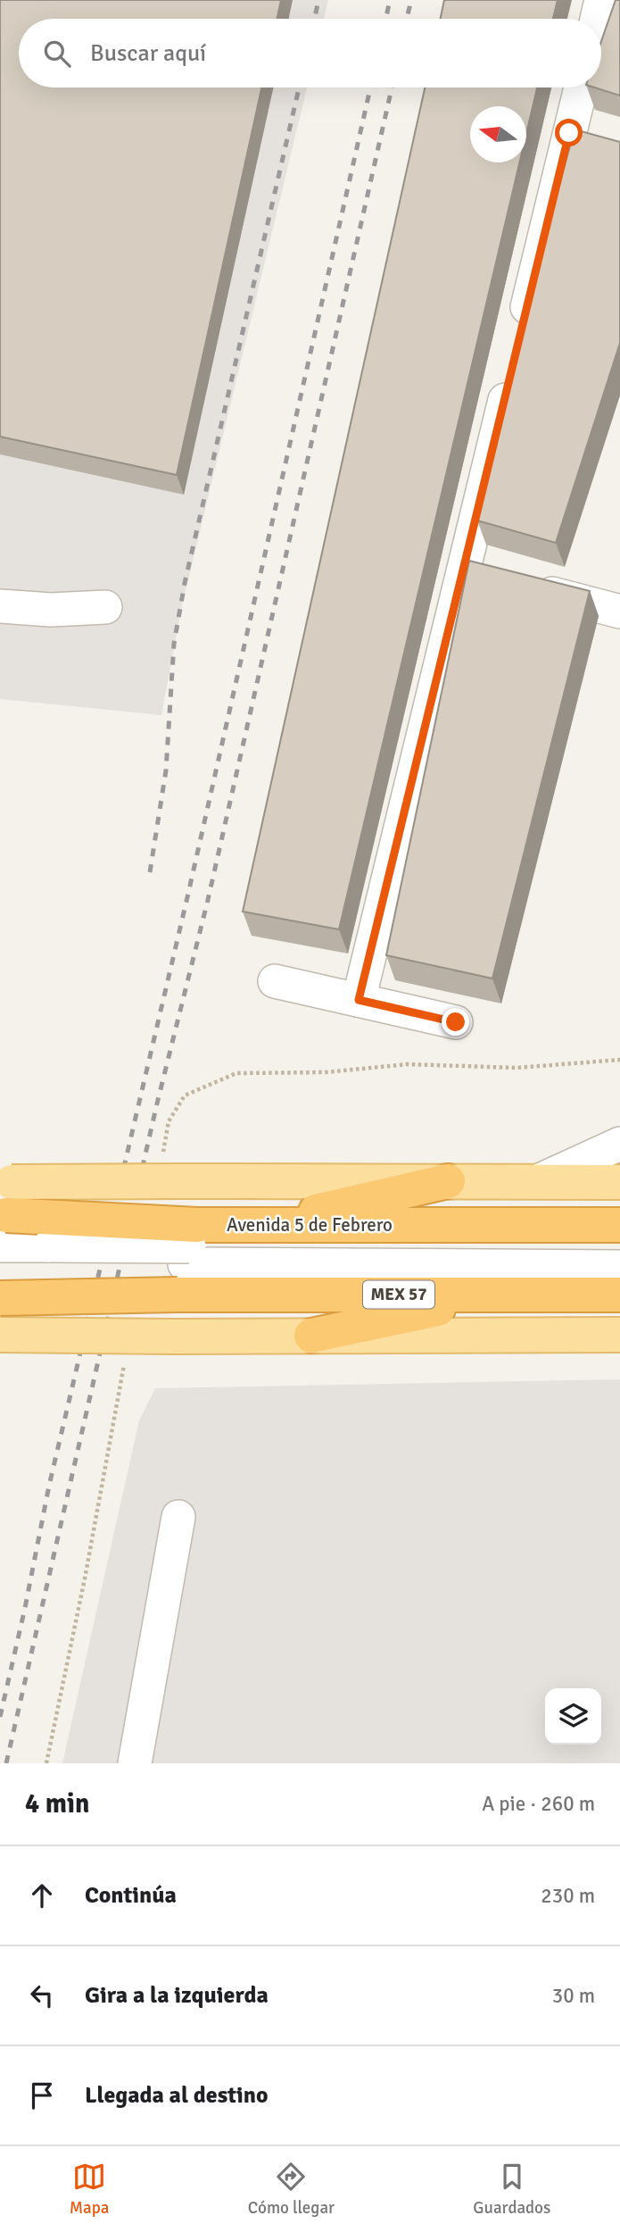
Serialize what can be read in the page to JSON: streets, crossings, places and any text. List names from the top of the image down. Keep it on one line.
{"streets":{"highway":["Avenida 5 de Febrero","MEX 57"]},"north":"left","page":{"search":"Buscar aquí","heading":["4 min","A pie · 260 m"],"list":[["Continúa","230 m"],["Gira a la izquierda","30 m"],"Llegada al destino"],"nav":["Mapa","Cómo llegar","Guardados"]}}
